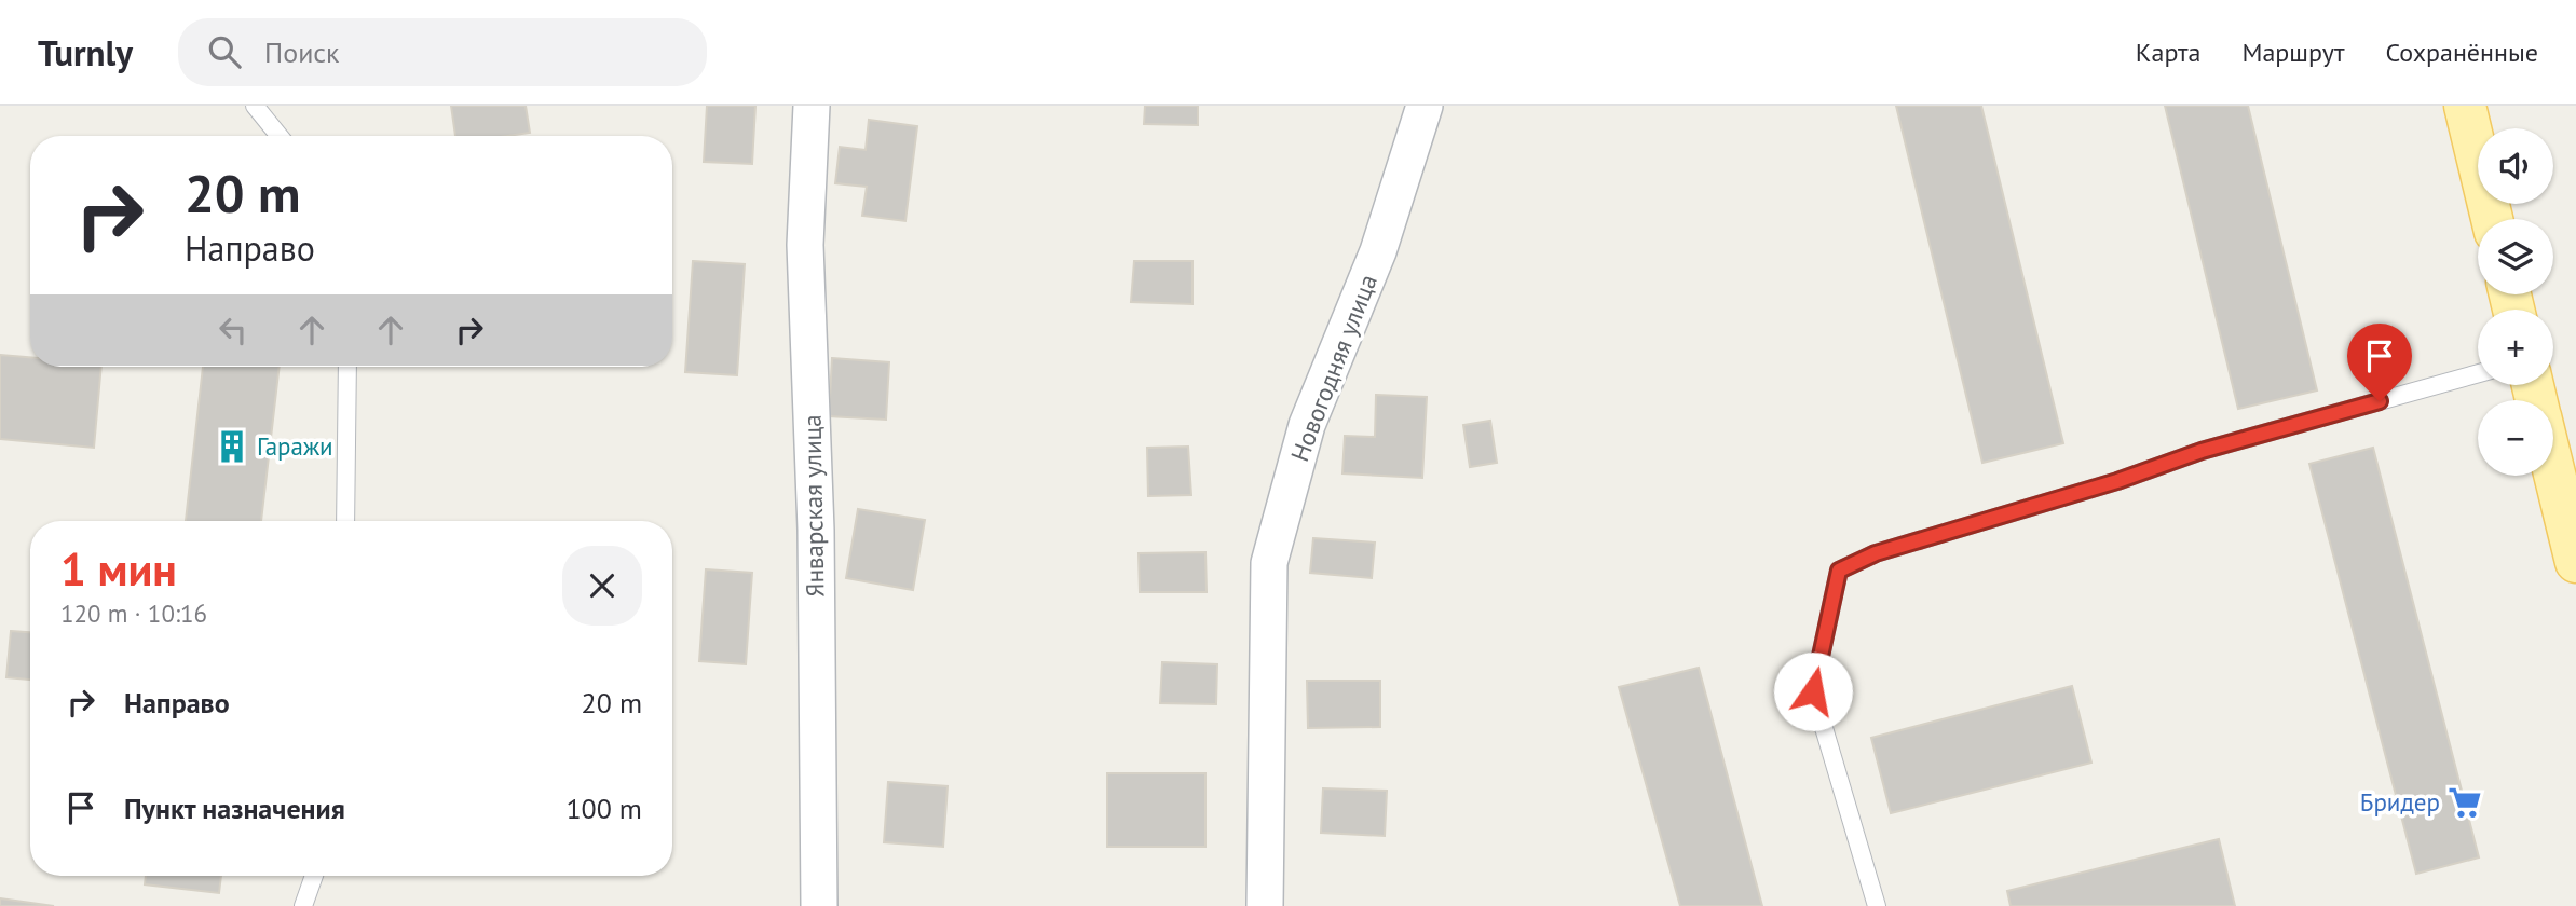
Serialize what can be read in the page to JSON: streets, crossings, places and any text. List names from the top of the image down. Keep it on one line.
{"streets":{"street":["Новогодняя улица","Январская улица"]},"places":{"building":["Гаражи"],"supermarket":["Бридер"]},"page":{"header":"Turnly","search":"Поиск","nav":["Карта","Маршрут","Сохранённые"],"map_buttons":["+","−"],"turn":["20 m","Направо"],"heading":["1 мин","120 m · 10:16"],"list":[{"name":"Направо","value":"20 m"},{"name":"Пункт назначения","value":"100 m"}]}}
